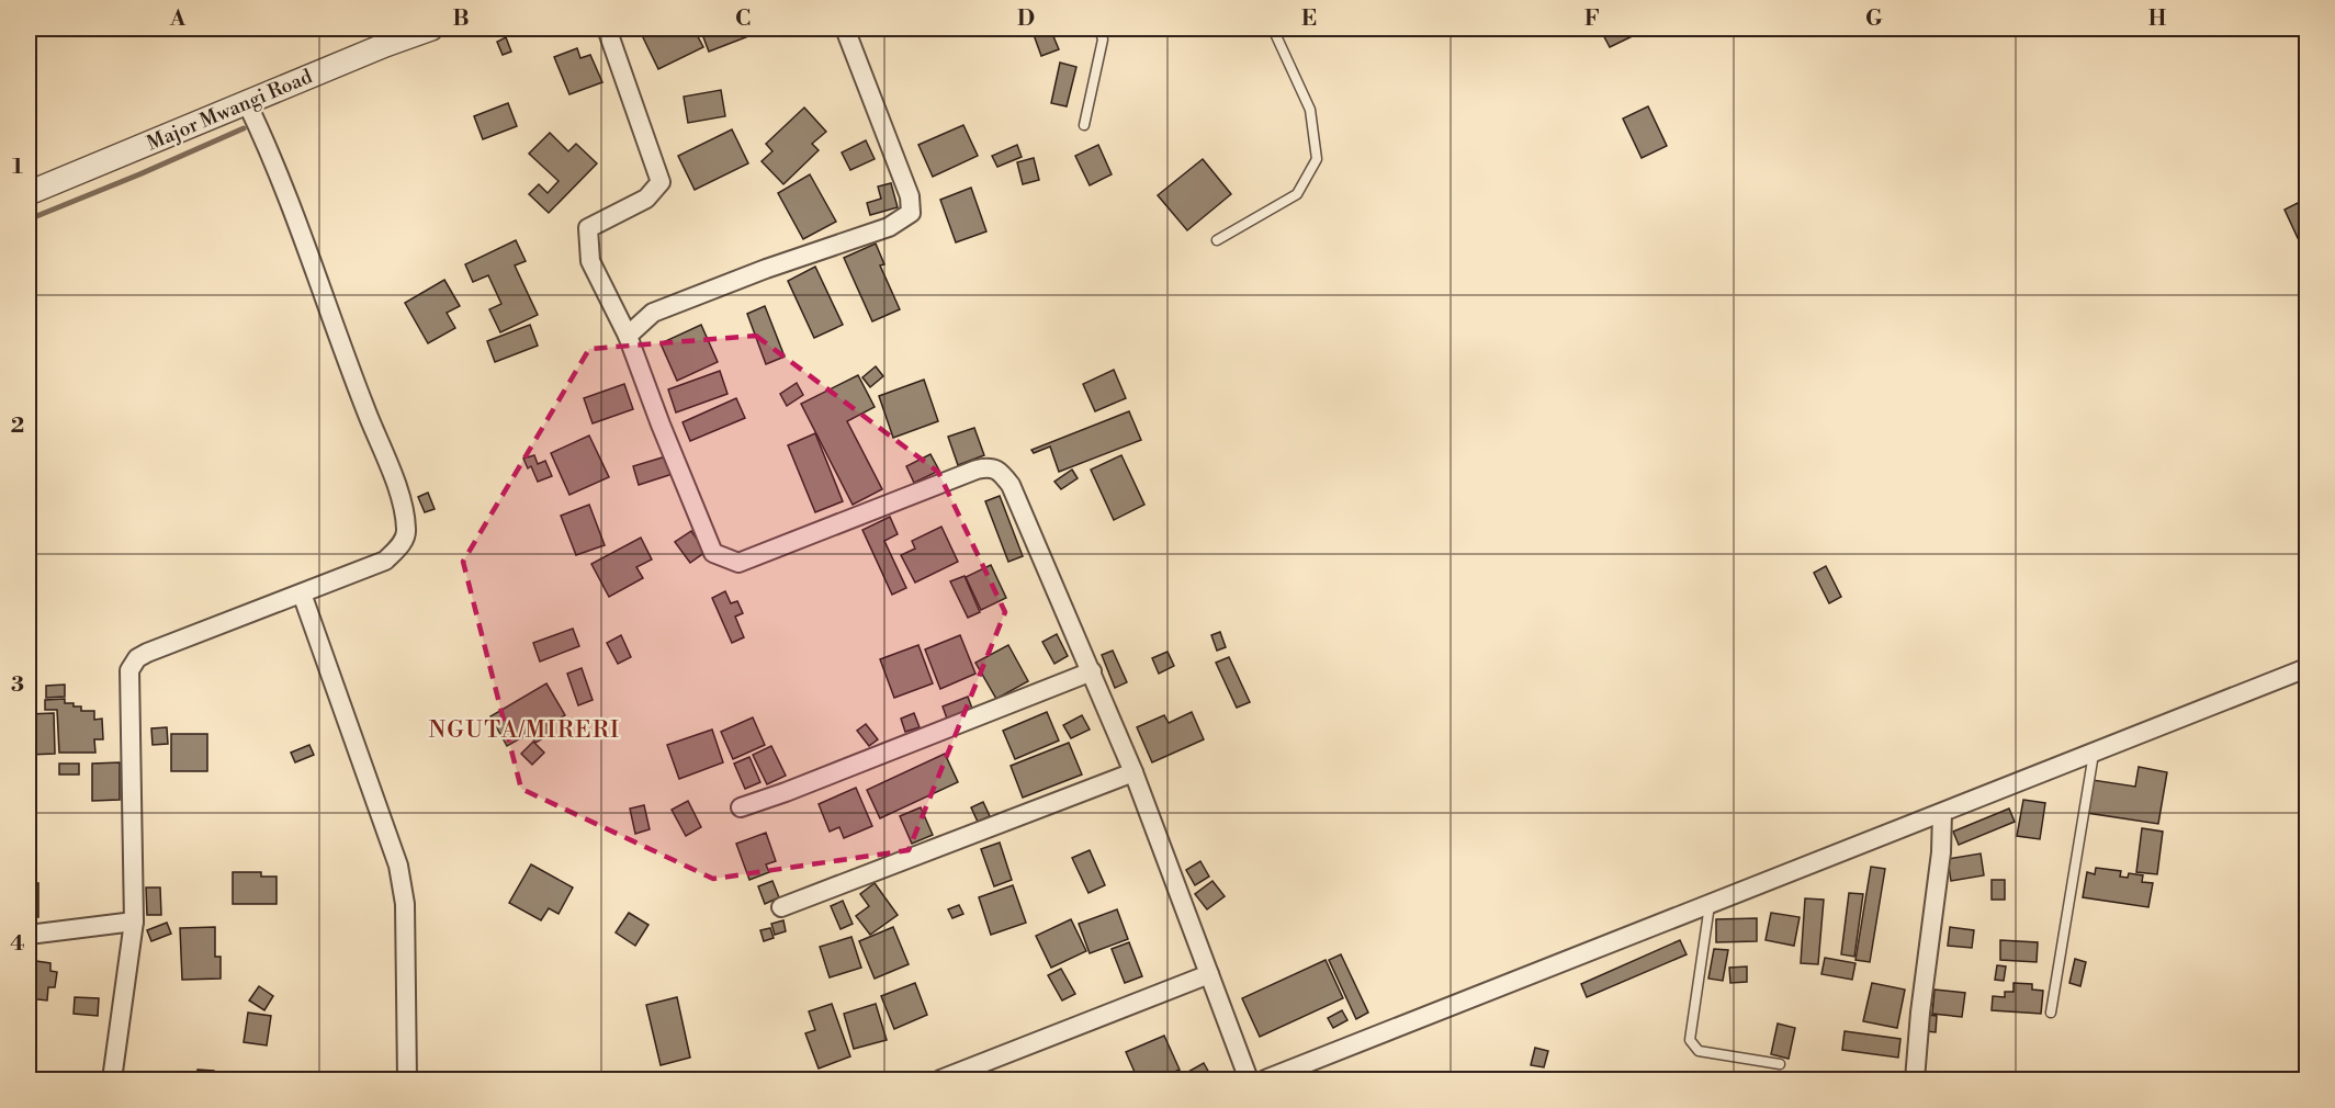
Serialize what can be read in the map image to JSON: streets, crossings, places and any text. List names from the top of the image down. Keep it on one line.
{"streets":{"street":["Major Mwangi Road"]},"districts":["NGUTA/MIRERI"],"grid":{"columns":["A","B","C","D","E","F","G","H"],"rows":["1","2","3","4"]}}
